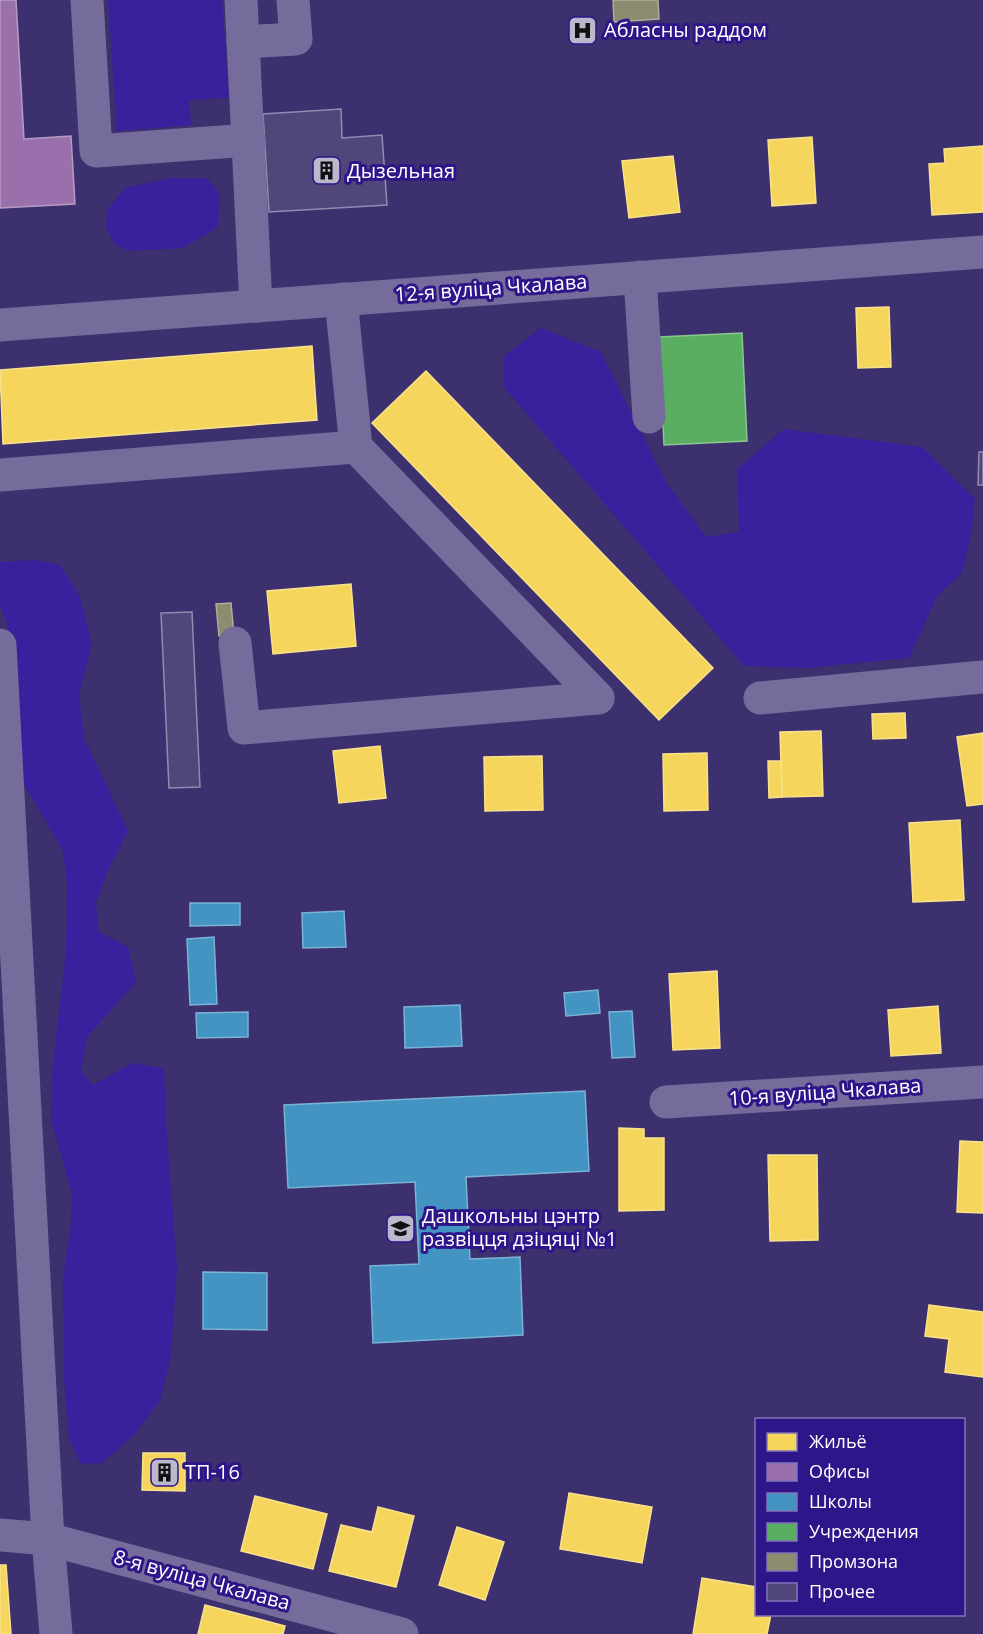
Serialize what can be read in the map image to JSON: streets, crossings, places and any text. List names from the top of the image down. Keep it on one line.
{"streets":{"street":["12-я вуліца Чкалава","10-я вуліца Чкалава","8-я вуліца Чкалава"]},"places":{"hospital":["Абласны раддом"],"building":["Дызельная","ТП-16"],"school or university":["Дашкольны цэнтр развіцця дзіцяці №1"]},"legend":["Жильё","Офисы","Школы","Учреждения","Промзона","Прочее"]}
